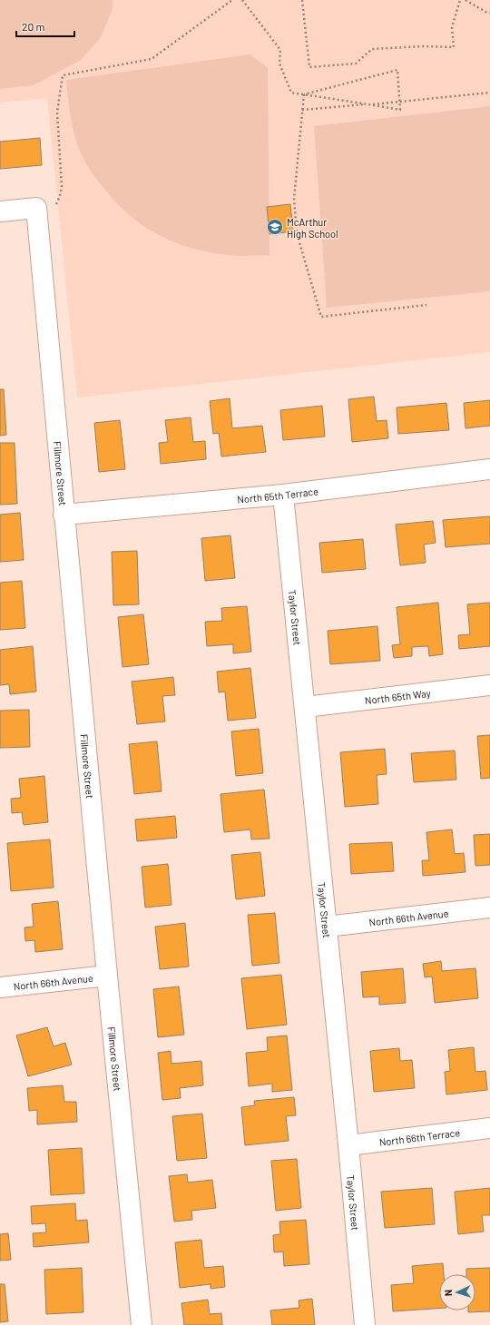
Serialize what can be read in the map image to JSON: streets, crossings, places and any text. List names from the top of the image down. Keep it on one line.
{"streets":{"street":["Fillmore Street","North 65th Terrace","Taylor Street","North 65th Way","North 66th Avenue","North 66th Terrace"]},"crossings":[["Fillmore Street","North 65th Terrace"],["Fillmore Street","North 66th Avenue"],["North 65th Terrace","Taylor Street"],["Taylor Street","North 65th Way"],["Taylor Street","North 66th Avenue"],["Taylor Street","North 66th Terrace"]],"places":{"school or university":["McArthur High School"]},"scale_bar":"20 m","north":"left"}
